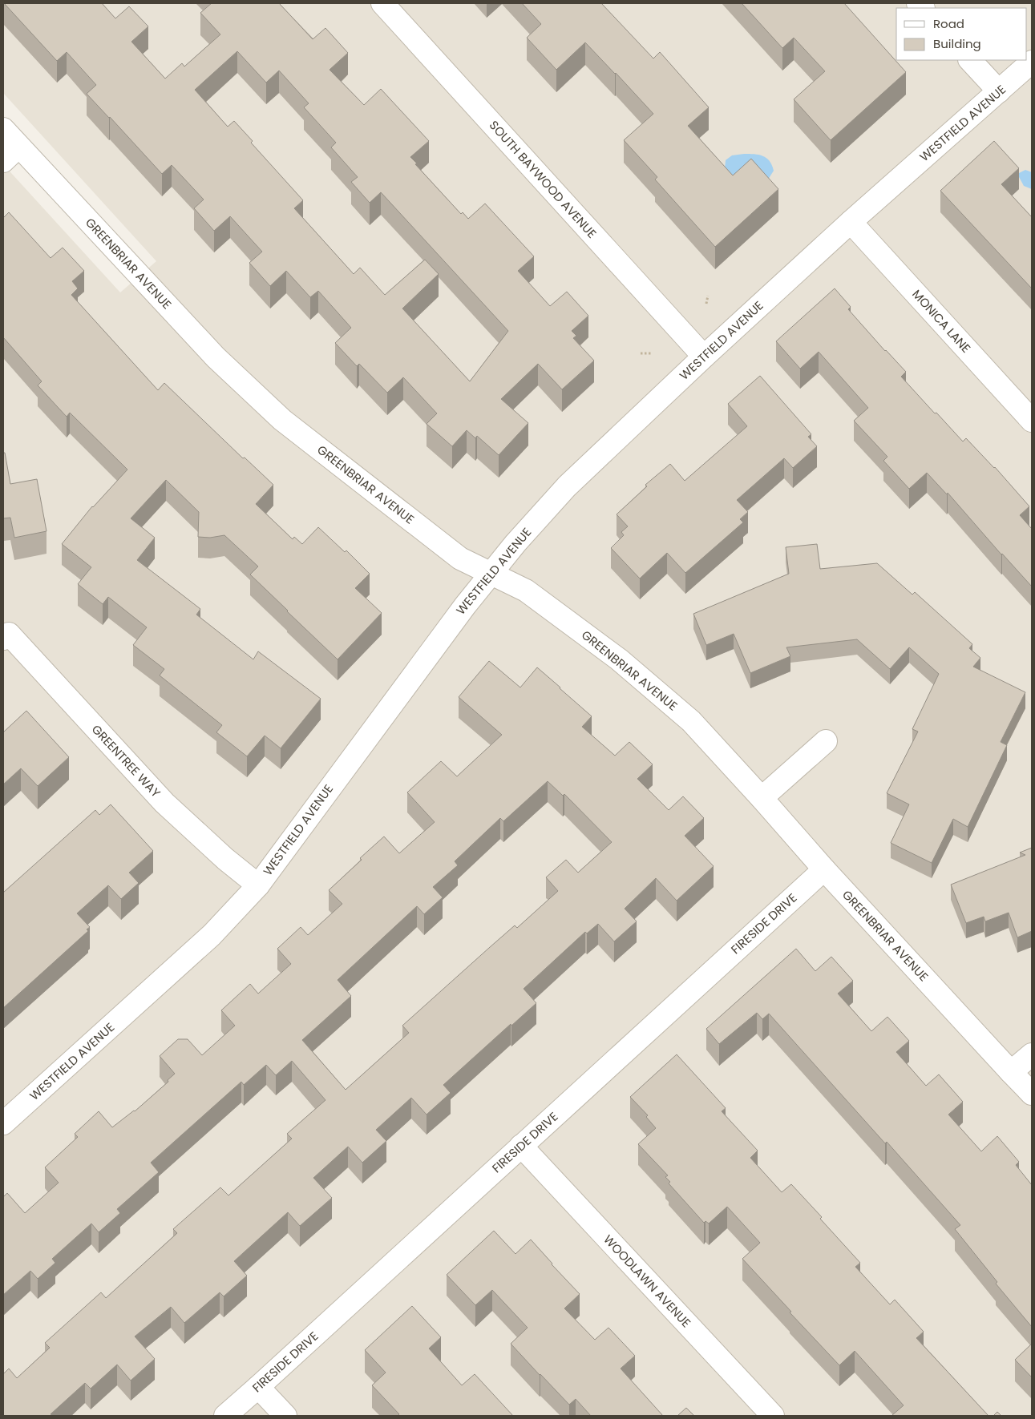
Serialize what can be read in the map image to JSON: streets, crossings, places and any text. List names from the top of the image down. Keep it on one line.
{"streets":{"street":["WESTFIELD AVENUE","SOUTH BAYWOOD AVENUE","GREENBRIAR AVENUE","MONICA LANE","GREENTREE WAY","FIRESIDE DRIVE","WOODLAWN AVENUE"]},"crossings":[["WESTFIELD AVENUE","SOUTH BAYWOOD AVENUE"],["WESTFIELD AVENUE","GREENBRIAR AVENUE"],["WESTFIELD AVENUE","MONICA LANE"],["WESTFIELD AVENUE","GREENTREE WAY"],["GREENBRIAR AVENUE","FIRESIDE DRIVE"],["FIRESIDE DRIVE","WOODLAWN AVENUE"]],"legend":["Road","Building"]}
